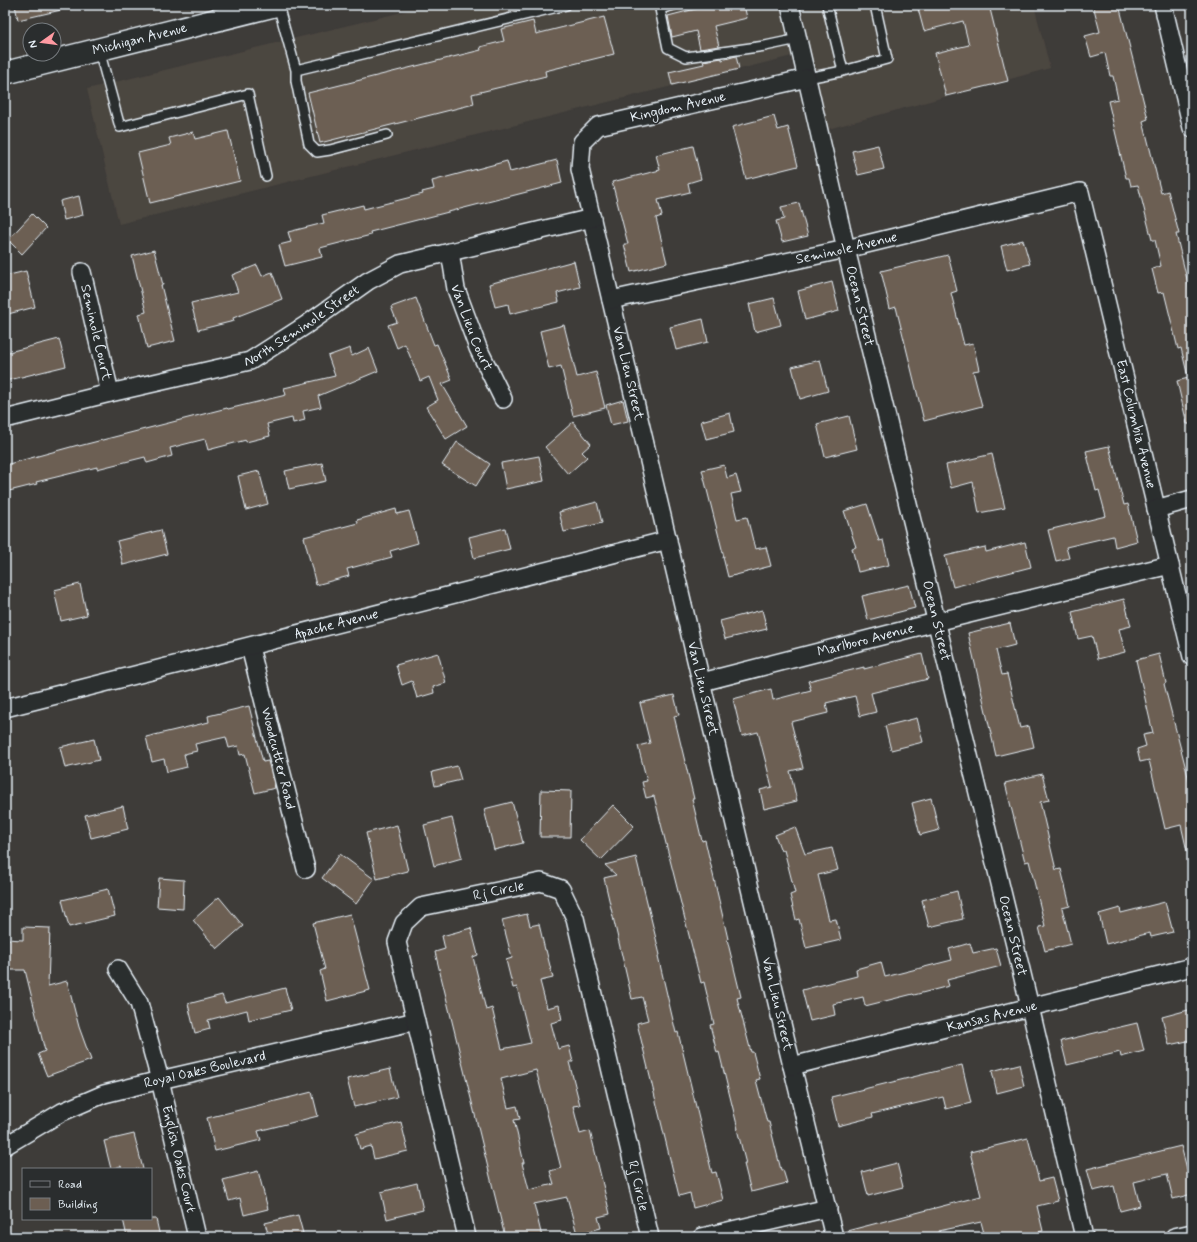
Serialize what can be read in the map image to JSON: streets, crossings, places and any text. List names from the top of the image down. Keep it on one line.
{"streets":{"main road":["Michigan Avenue"],"street":["Kingdom Avenue","Seminole Avenue","Ocean Street","North Seminole Street","Van Lieu Court","Seminole Court","Van Lieu Street","East Columbia Avenue","Apache Avenue","Marlboro Avenue","Woodcutter Road","Rj Circle","Kansas Avenue","Royal Oaks Boulevard","English Oaks Court"]},"crossings":[["Kingdom Avenue","Ocean Street"],["Kingdom Avenue","Van Lieu Street"],["Seminole Avenue","Ocean Street"],["Seminole Avenue","Van Lieu Street"],["Seminole Avenue","East Columbia Avenue"],["Ocean Street","Marlboro Avenue"],["Ocean Street","Kansas Avenue"],["North Seminole Street","Van Lieu Court"],["North Seminole Street","Seminole Court"],["North Seminole Street","Van Lieu Street"],["Van Lieu Street","Apache Avenue"],["Van Lieu Street","Marlboro Avenue"],["Van Lieu Street","Kansas Avenue"],["East Columbia Avenue","Marlboro Avenue"],["Apache Avenue","Woodcutter Road"],["Rj Circle","Royal Oaks Boulevard"],["Royal Oaks Boulevard","English Oaks Court"]],"legend":["Road","Building"],"north":"left"}
